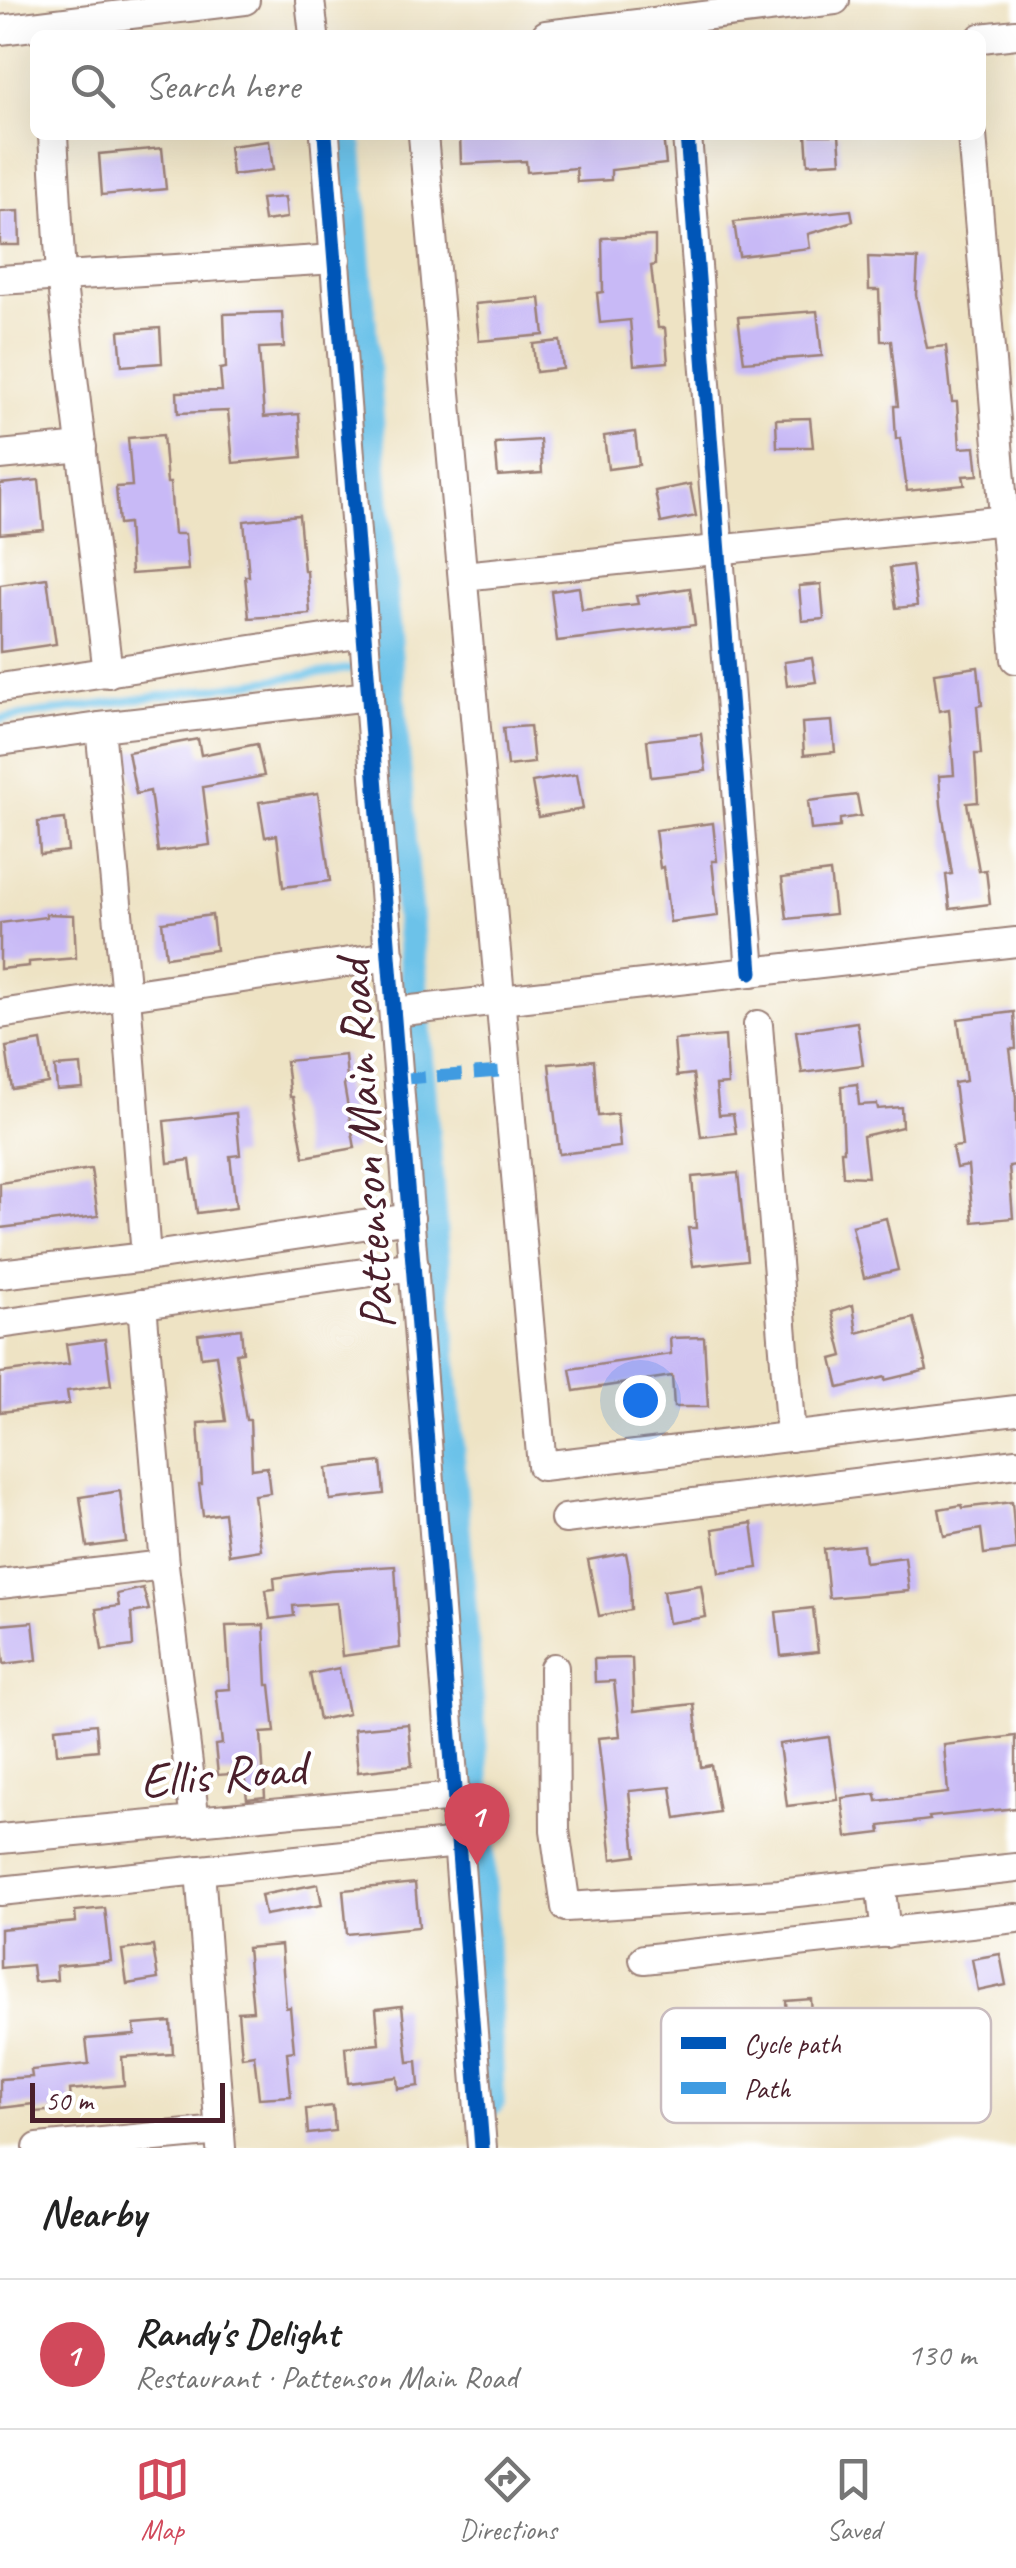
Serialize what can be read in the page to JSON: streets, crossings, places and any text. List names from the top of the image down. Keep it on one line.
{"streets":{"street":["Pattenson Main Road","Ellis Road"]},"crossings":[["Pattenson Main Road","Ellis Road"]],"legend":["Cycle path","Path"],"scale_bar":"50 m","page":{"search":"Search here","pins":"1","scale":"50 m","heading":"Nearby","list":[{"mark":"1","name":"Randy's Delight","note":"Restaurant · Pattenson Main Road","value":"130 m"}],"nav":["Map","Directions","Saved"]}}
